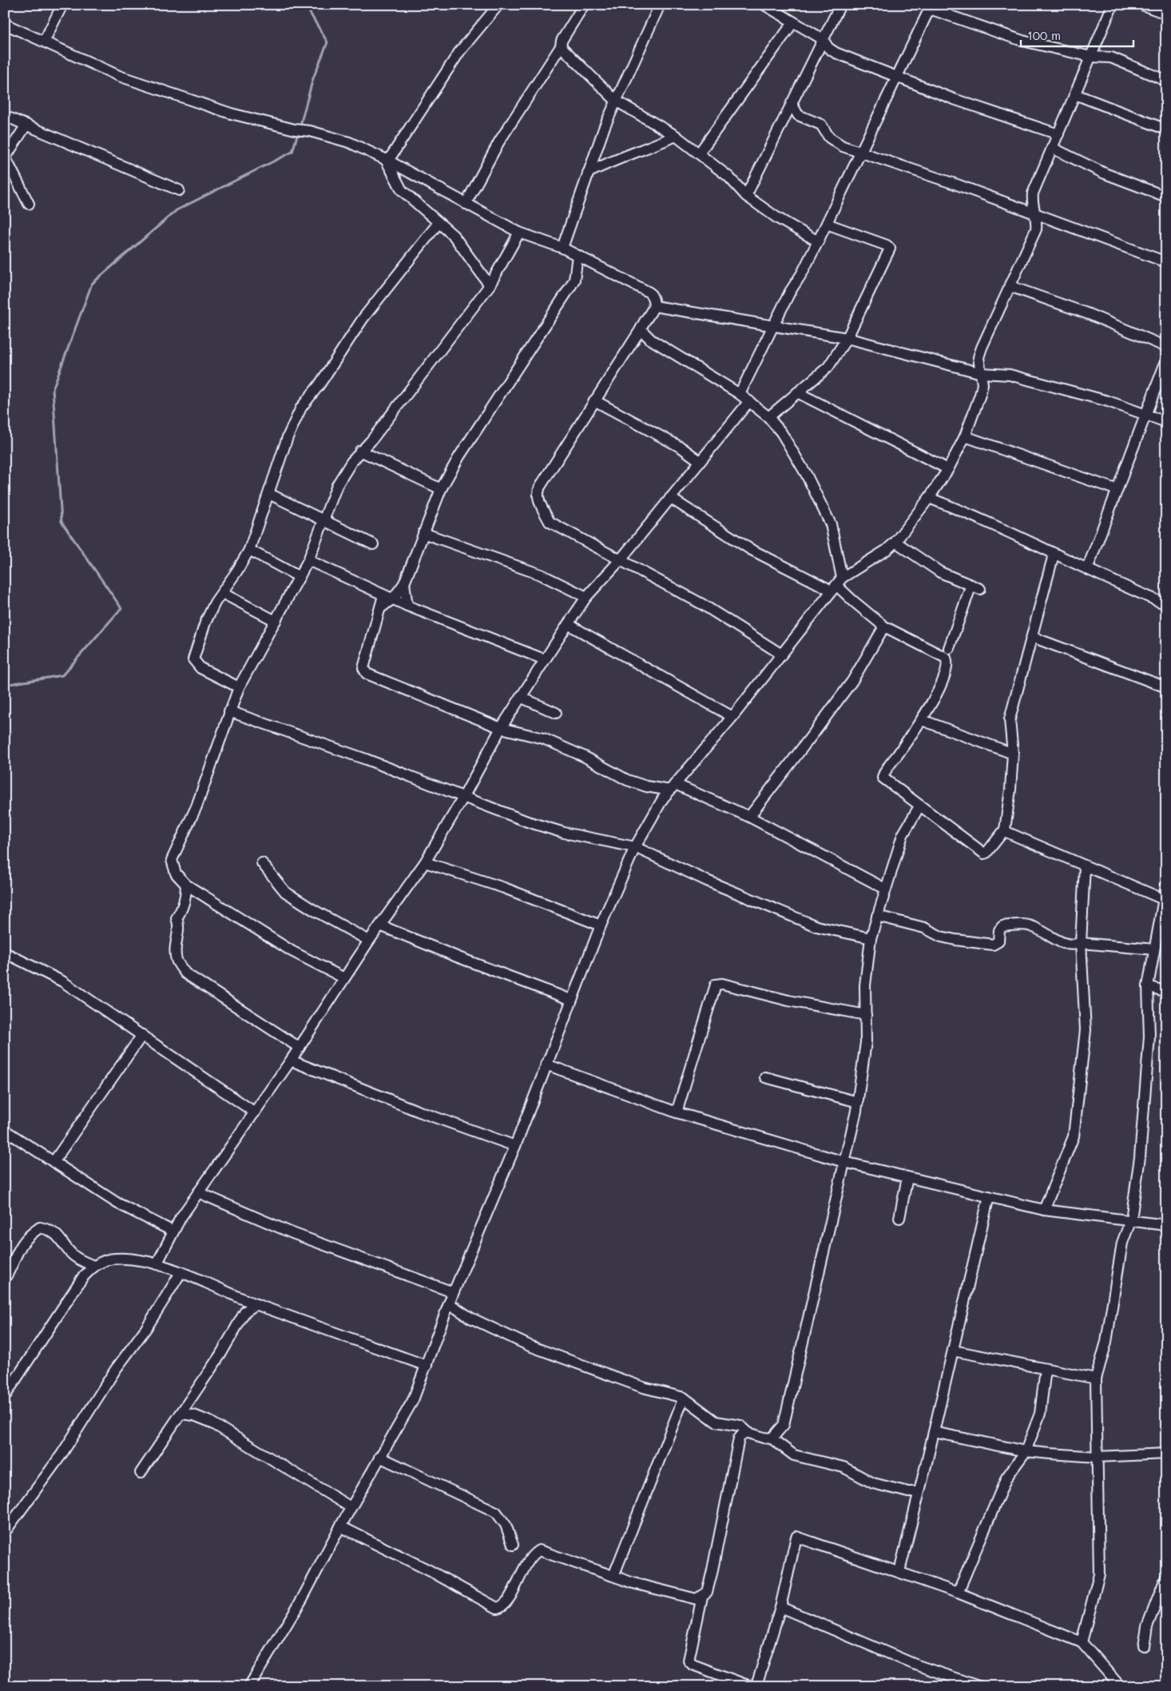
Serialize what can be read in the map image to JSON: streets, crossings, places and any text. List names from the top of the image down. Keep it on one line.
{"scale_bar":"100 m"}
